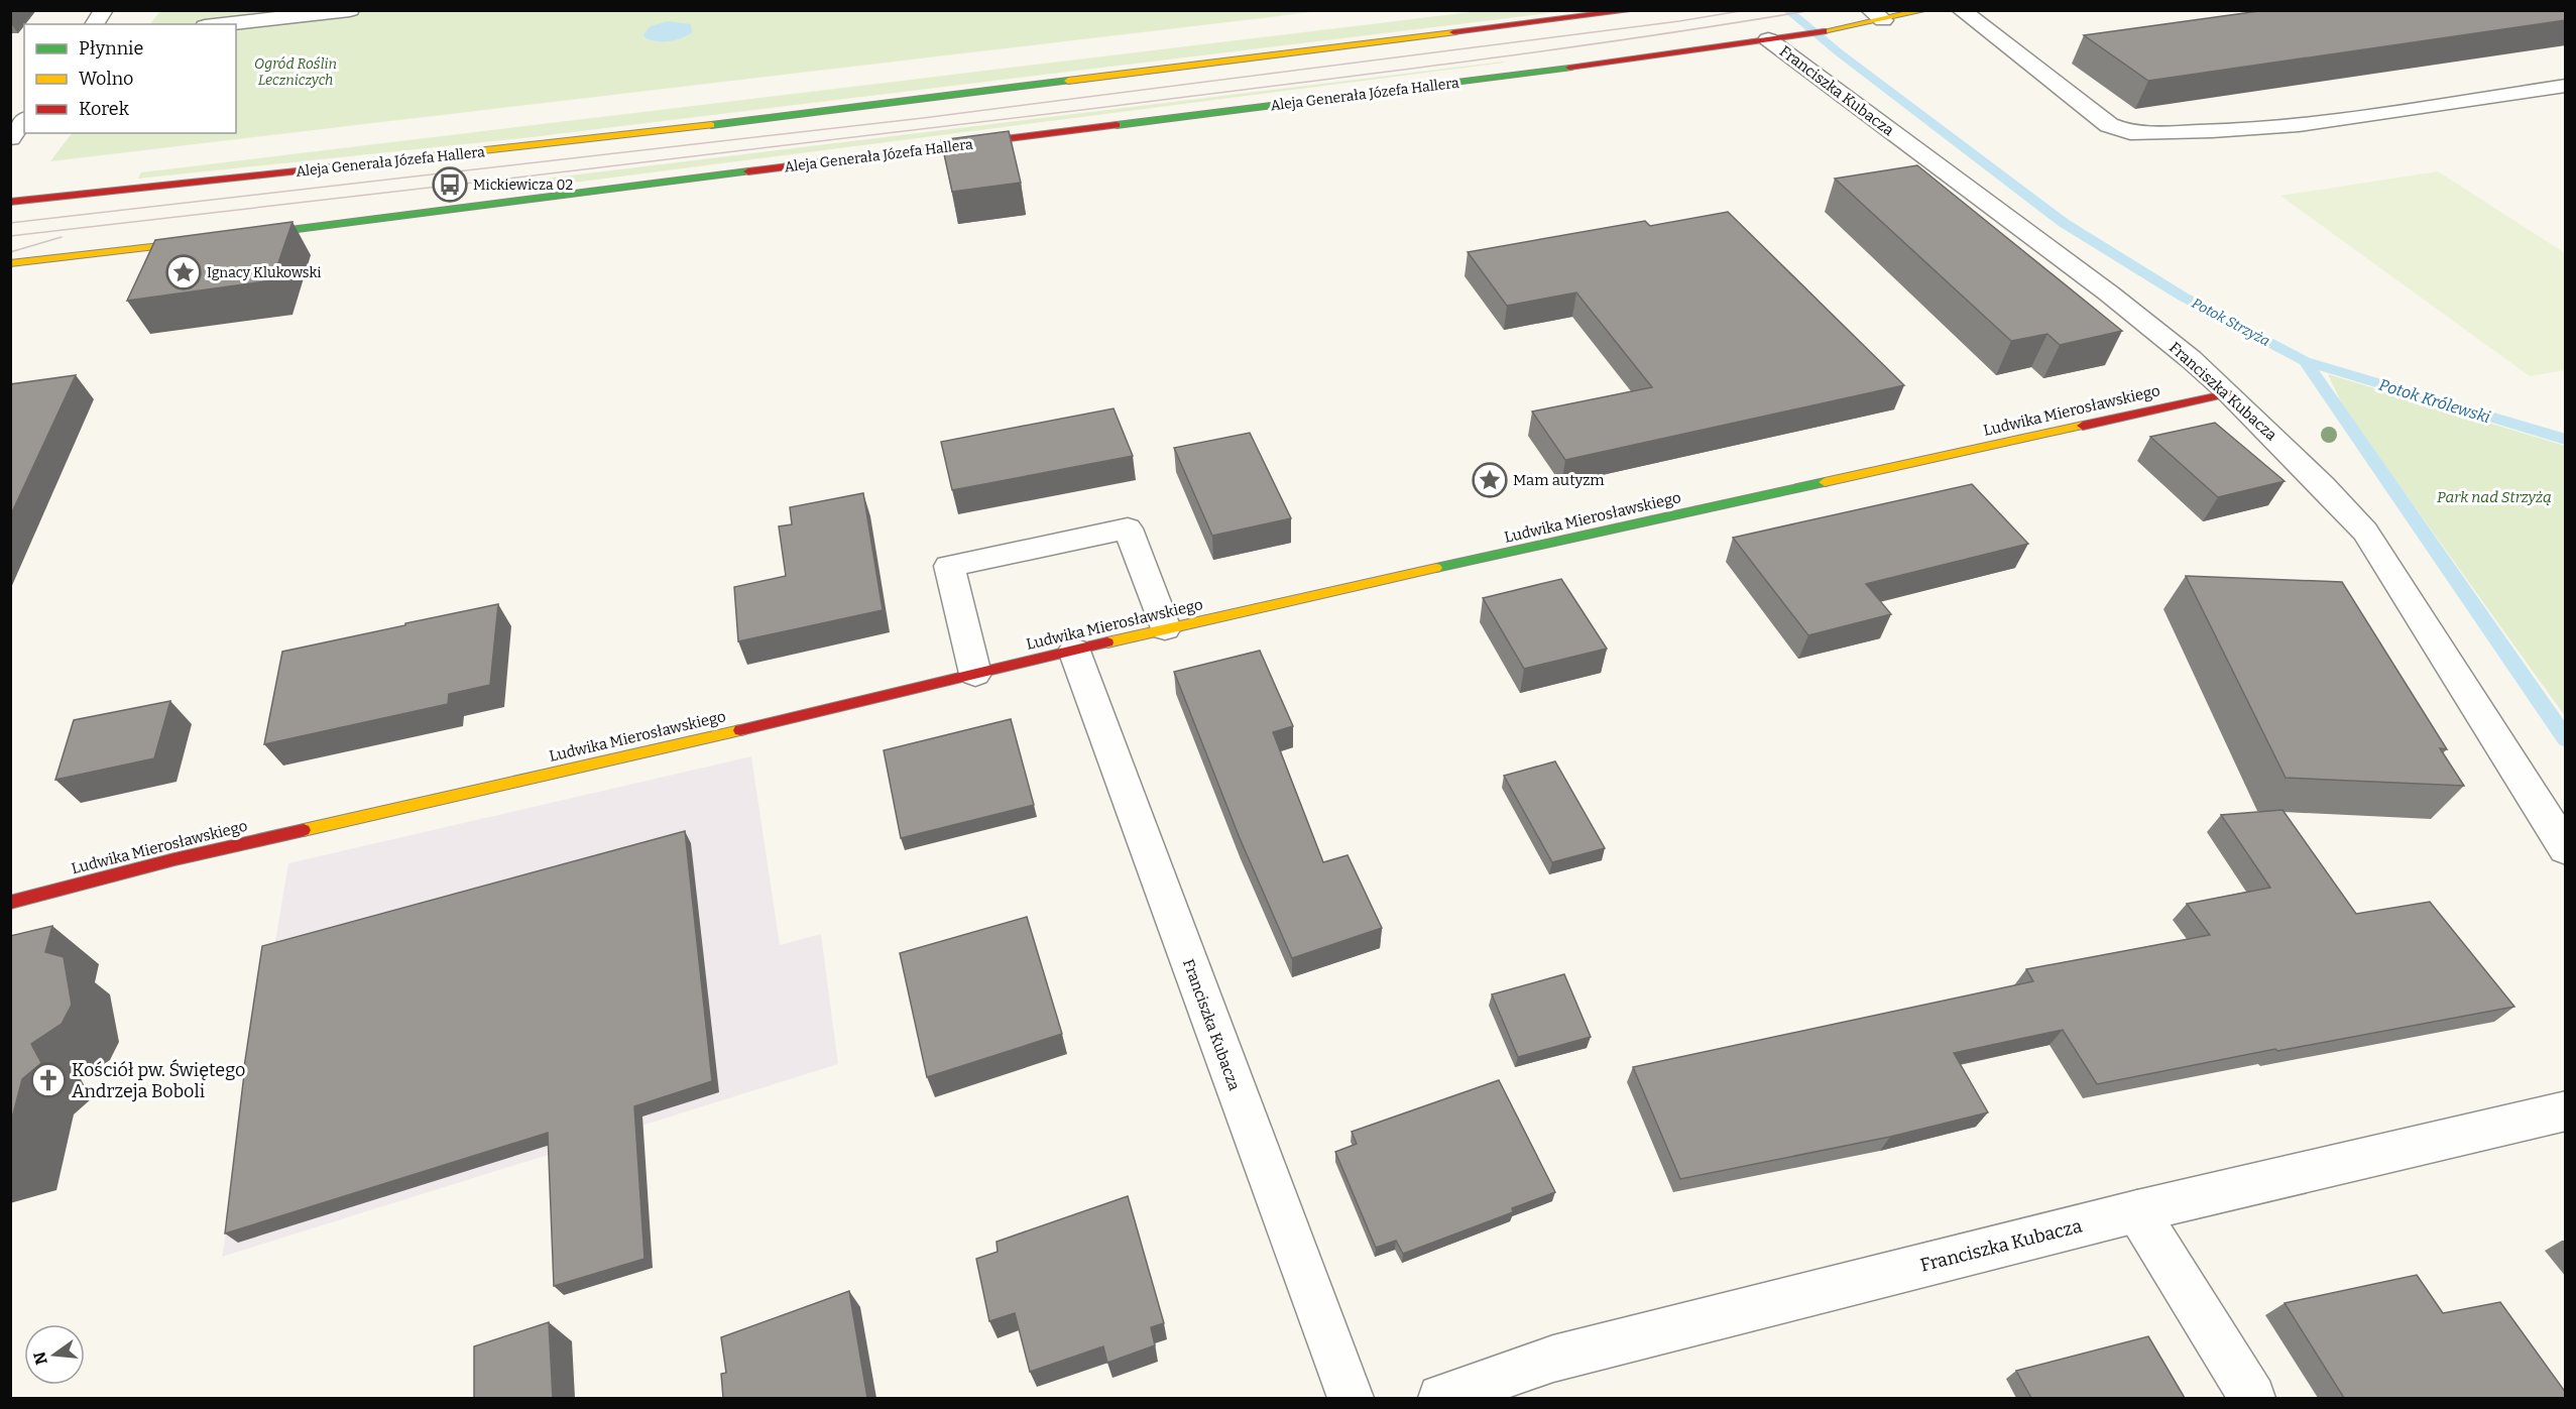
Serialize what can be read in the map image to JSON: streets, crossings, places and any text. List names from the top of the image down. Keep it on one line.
{"streets":{"main road":["Aleja Generała Józefa Hallera","Ludwika Mierosławskiego"],"street":["Franciszka Kubacza"]},"crossings":[["Franciszka Kubacza","Aleja Generała Józefa Hallera"],["Franciszka Kubacza","Ludwika Mierosławskiego"]],"water":["Potok Strzyża","Potok Królewski"],"parks":["Ogród Roślin Leczniczych","Park nad Strzyżą"],"places":{"bus stop":["Mickiewicza 02"],"place":["Ignacy Klukowski","Mam autyzm"],"church":["Kościół pw. Świętego Andrzeja Boboli"]},"legend":["Płynnie","Wolno","Korek"],"north":"left"}
